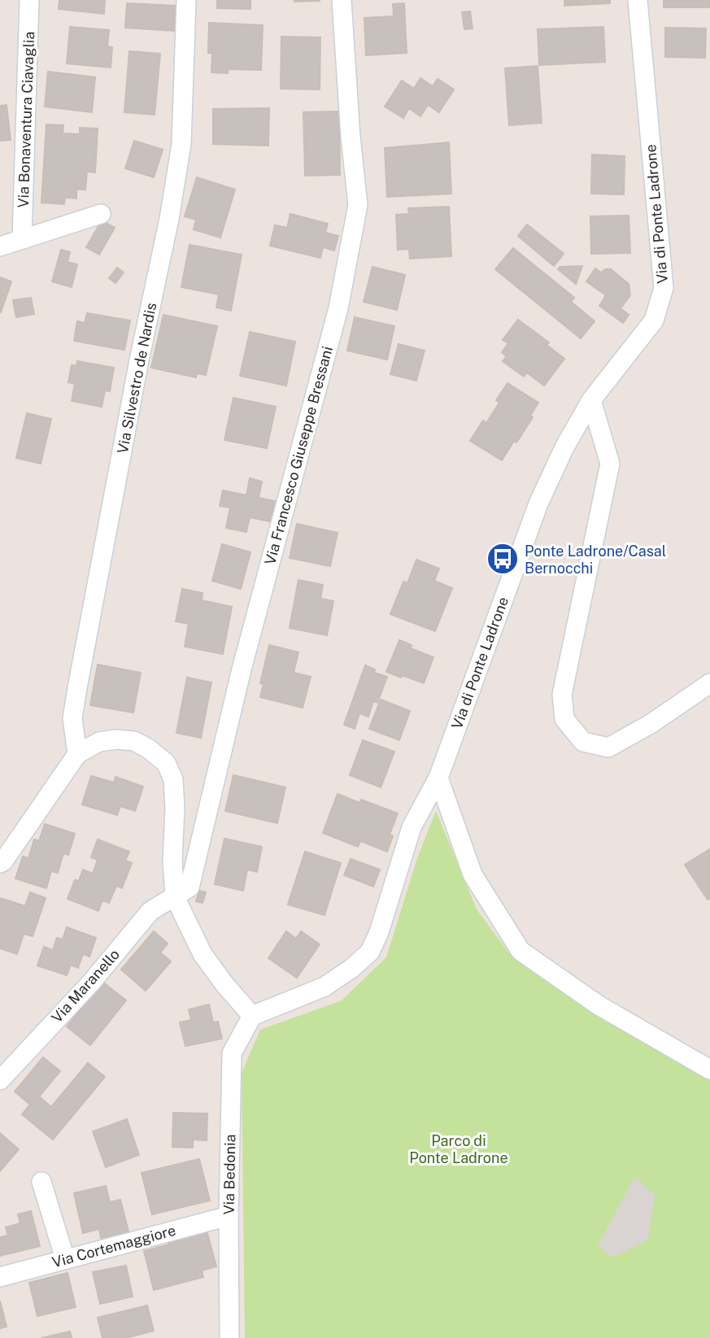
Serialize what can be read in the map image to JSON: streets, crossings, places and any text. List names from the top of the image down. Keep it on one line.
{"streets":{"street":["Via Bonaventura Ciavaglia","Via di Ponte Ladrone","Via Silvestro de Nardis","Via Francesco Giuseppe Bressani","Via Maranello","Via Bedonia","Via Cortemaggiore"]},"crossings":[["Via di Ponte Ladrone","Via Bedonia"],["Via Francesco Giuseppe Bressani","Via Maranello"],["Via Bedonia","Via Cortemaggiore"]],"parks":["Parco di Ponte Ladrone"],"places":{"bus stop":["Ponte Ladrone/Casal Bernocchi"]}}
